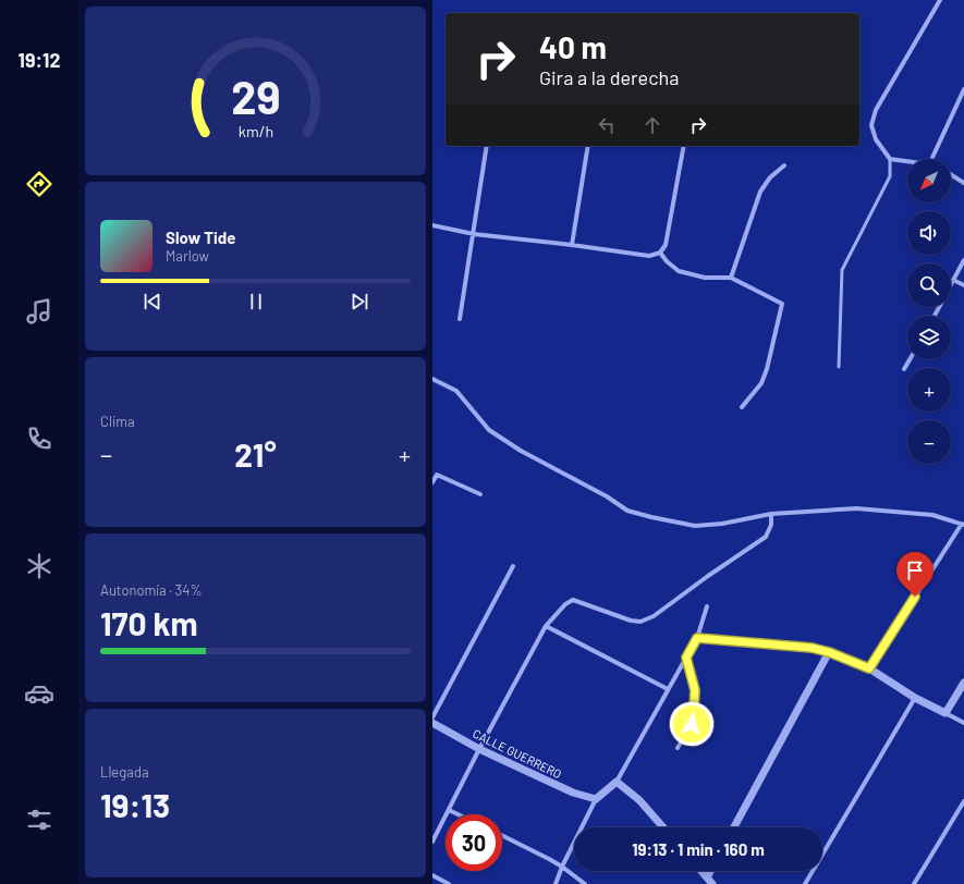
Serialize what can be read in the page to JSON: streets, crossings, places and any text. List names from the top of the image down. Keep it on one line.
{"streets":{"street":["CALLE GUERRERO"]},"north":"bottom left","page":{"tabs":"19:12","turn":["40 m","Gira a la derecha"],"map_buttons":["+","−"],"song":["Slow Tide","Marlow"],"tile":["Clima",["Autonomía · 34%","170 km"],["Llegada","19:13"]],"heat":["−","21°","+"],"limit":"30","trip":"19:13 · 1 min · 160 m","gauge":["29","km/h"]}}
